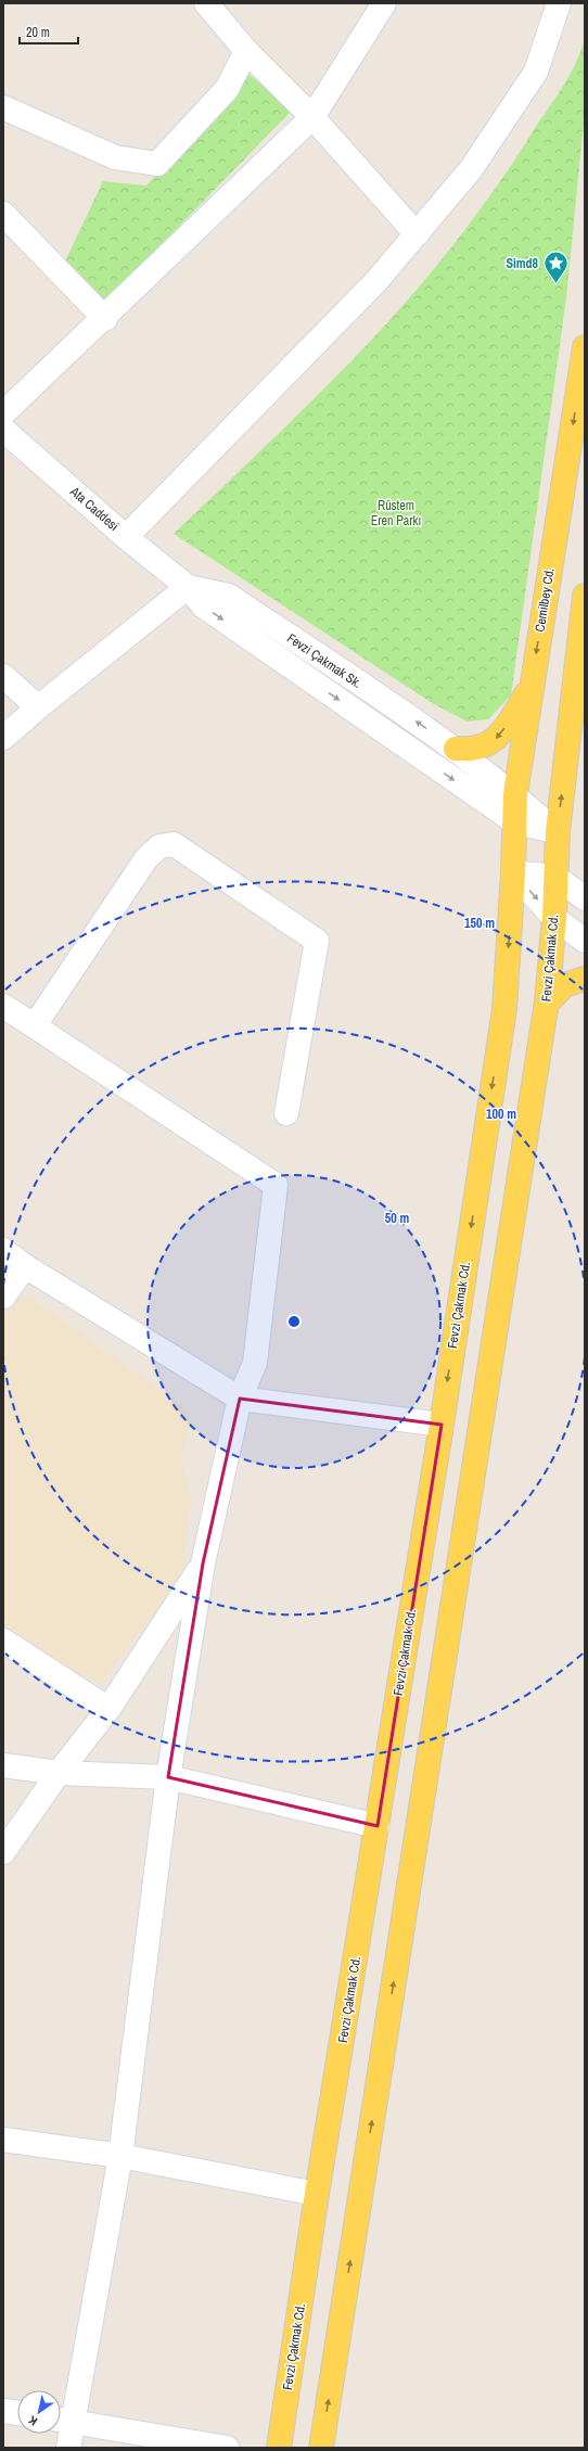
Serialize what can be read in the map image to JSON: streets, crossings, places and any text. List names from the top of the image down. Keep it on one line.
{"streets":{"main road":["Cemilbey Cd.","Fevzi Çakmak Cd."],"street":["Ata Caddesi","Fevzi Çakmak Sk."]},"crossings":[["Ata Caddesi","Cemilbey Cd."],["Ata Caddesi","Fevzi Çakmak Sk."],["Cemilbey Cd.","Fevzi Çakmak Sk."],["Cemilbey Cd.","Fevzi Çakmak Cd."]],"one_way":["Ata Caddesi","Cemilbey Cd.","Fevzi Çakmak Sk."],"parks":["Rüstem Eren Parkı"],"places":{"place":["Simd8"]},"scale_bar":"20 m","north":"bottom left","rings":["150 m","100 m","50 m"]}
